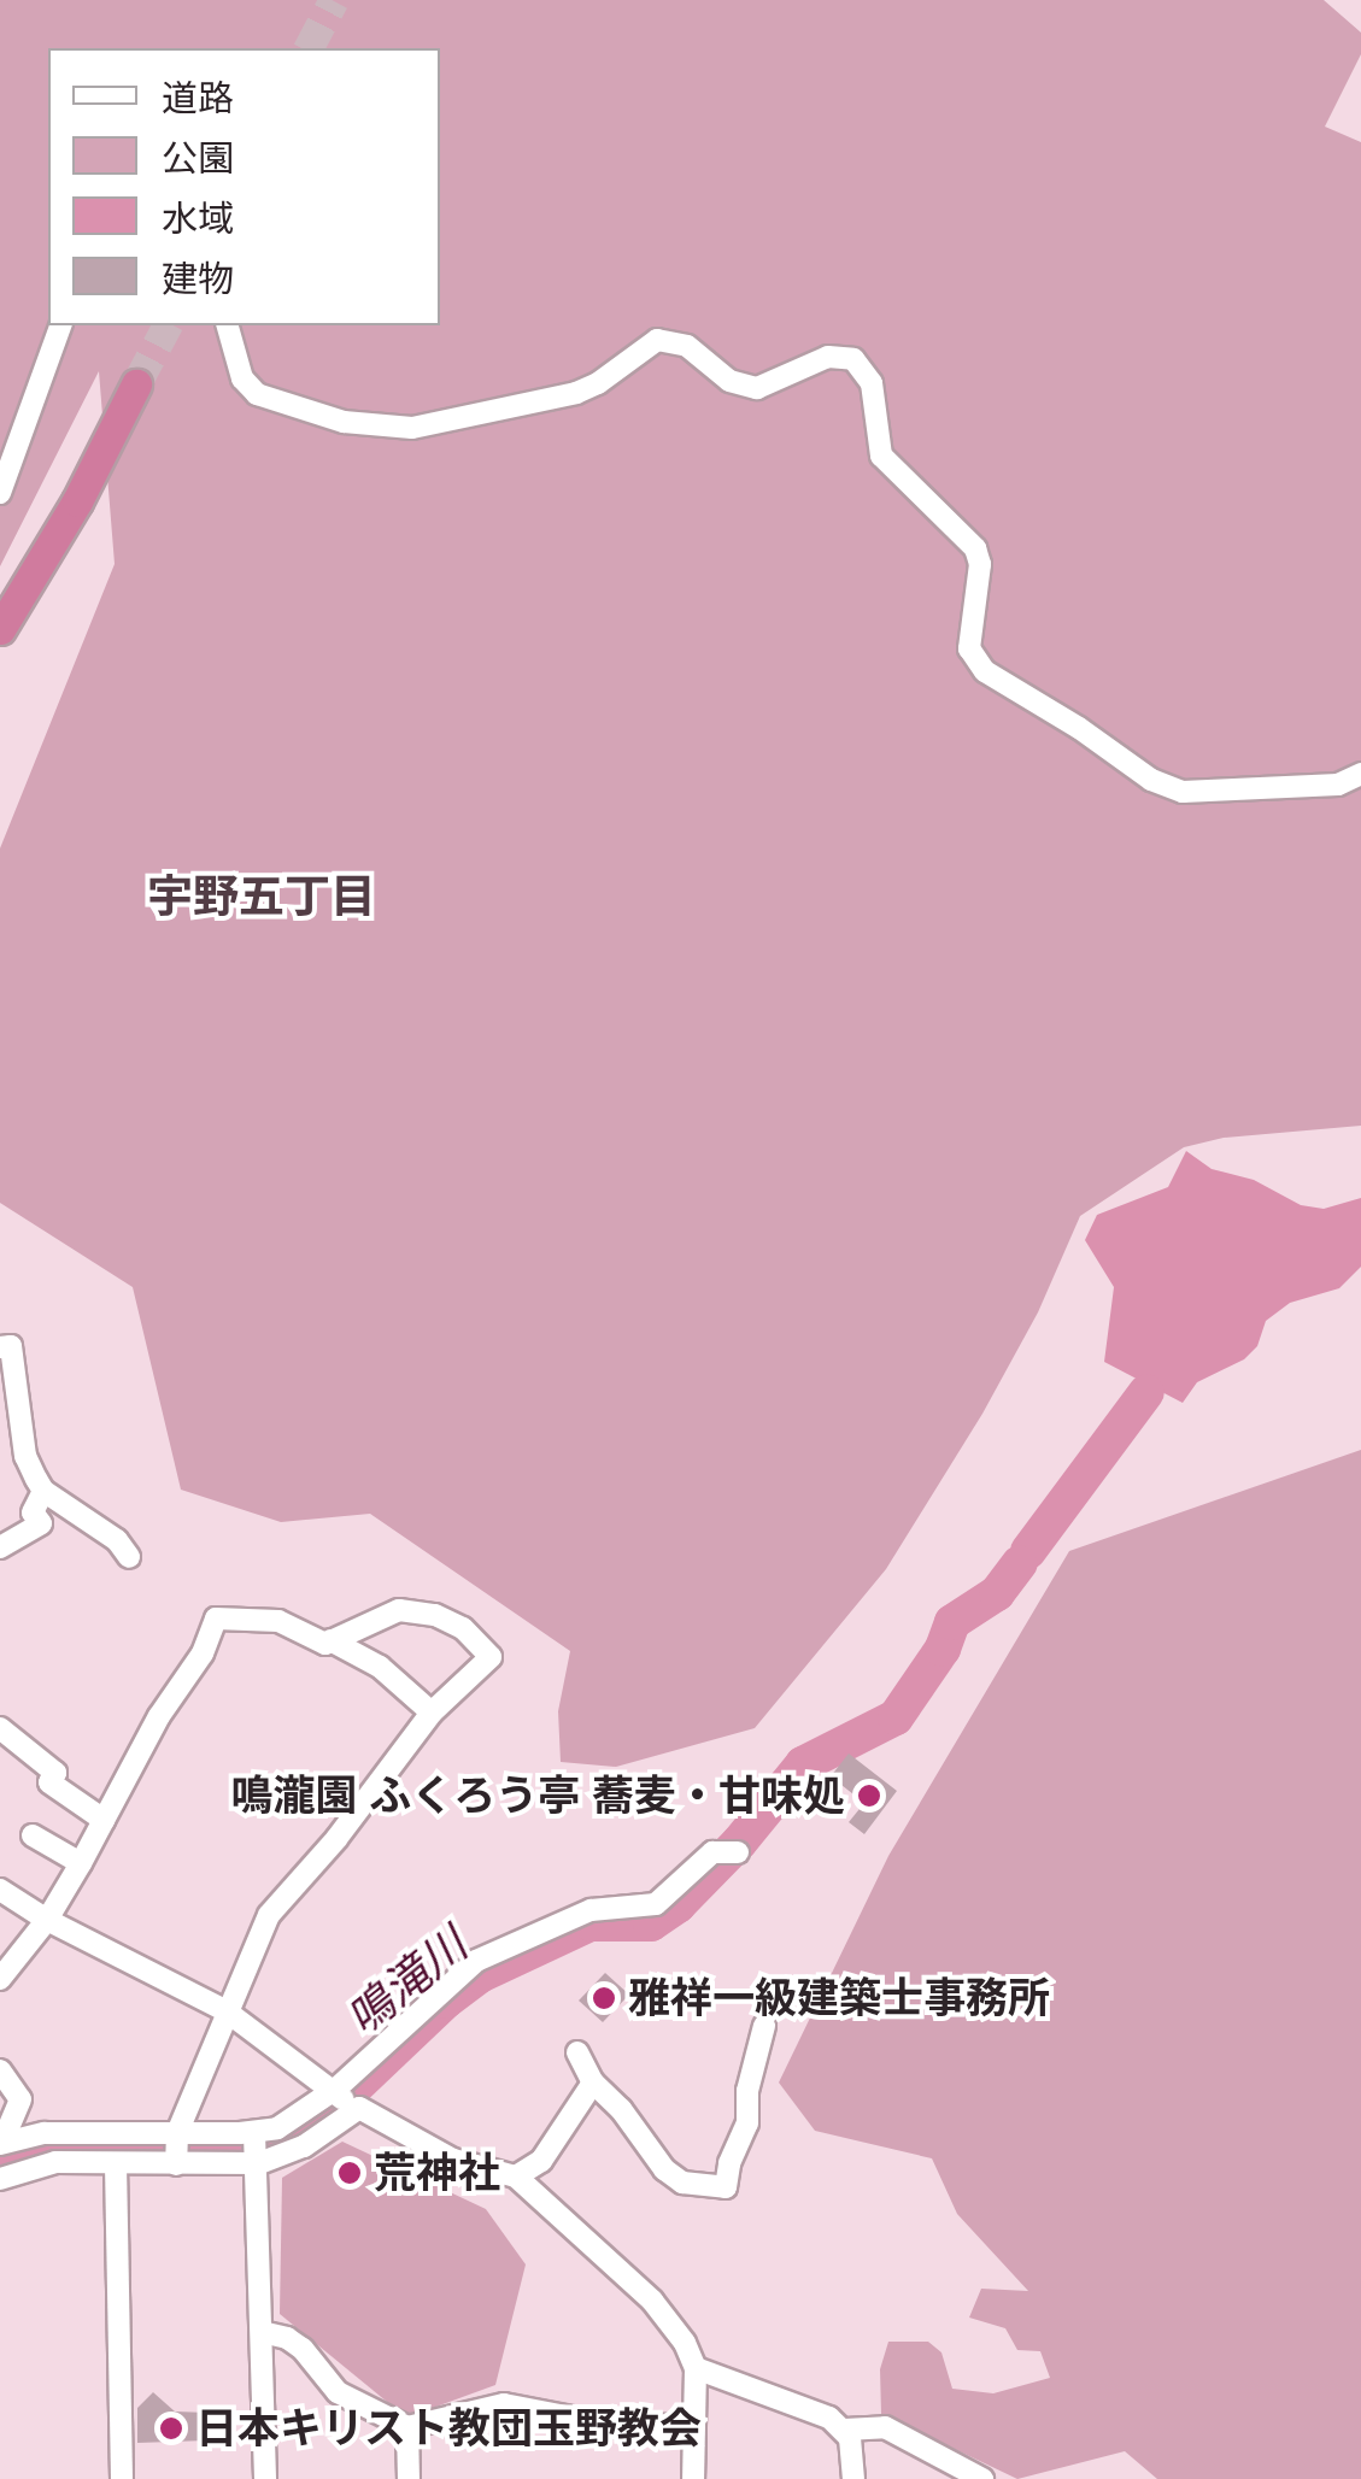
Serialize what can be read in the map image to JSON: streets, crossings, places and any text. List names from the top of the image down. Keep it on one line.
{"districts":["宇野五丁目"],"water":["鳴滝川"],"places":["鳴瀧園 ふくろう亭 蕎麦・甘味処","雅祥一級建築士事務所","荒神社","日本キリスト教団玉野教会"],"legend":["道路","公園","水域","建物"]}
